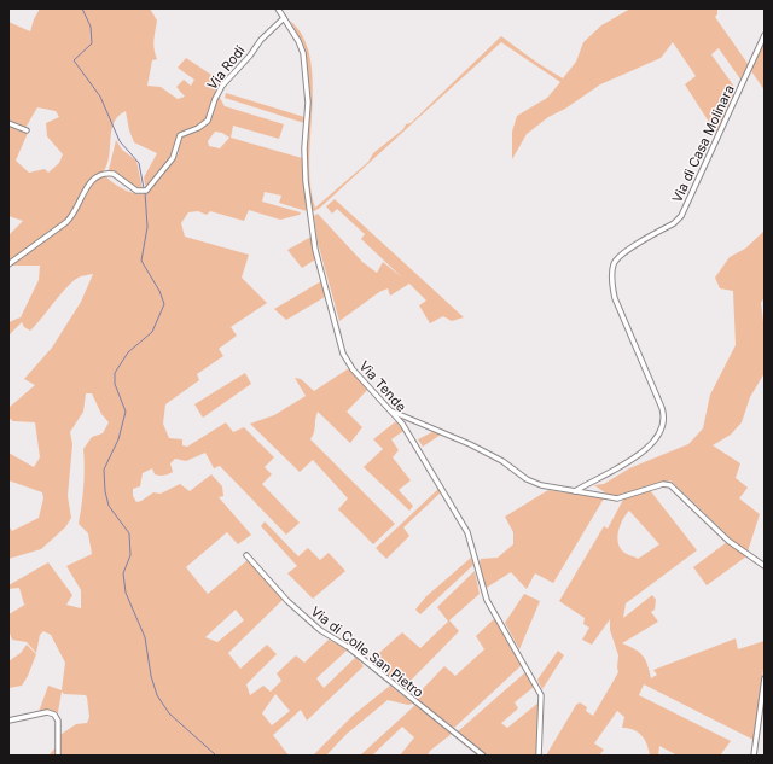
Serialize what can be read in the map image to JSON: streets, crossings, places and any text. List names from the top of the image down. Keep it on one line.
{"streets":{"street":["Via Rodi","Via di Casa Molinara","Via Tende","Via di Colle San Pietro"]},"crossings":[["Via Rodi","Via Tende"]]}
